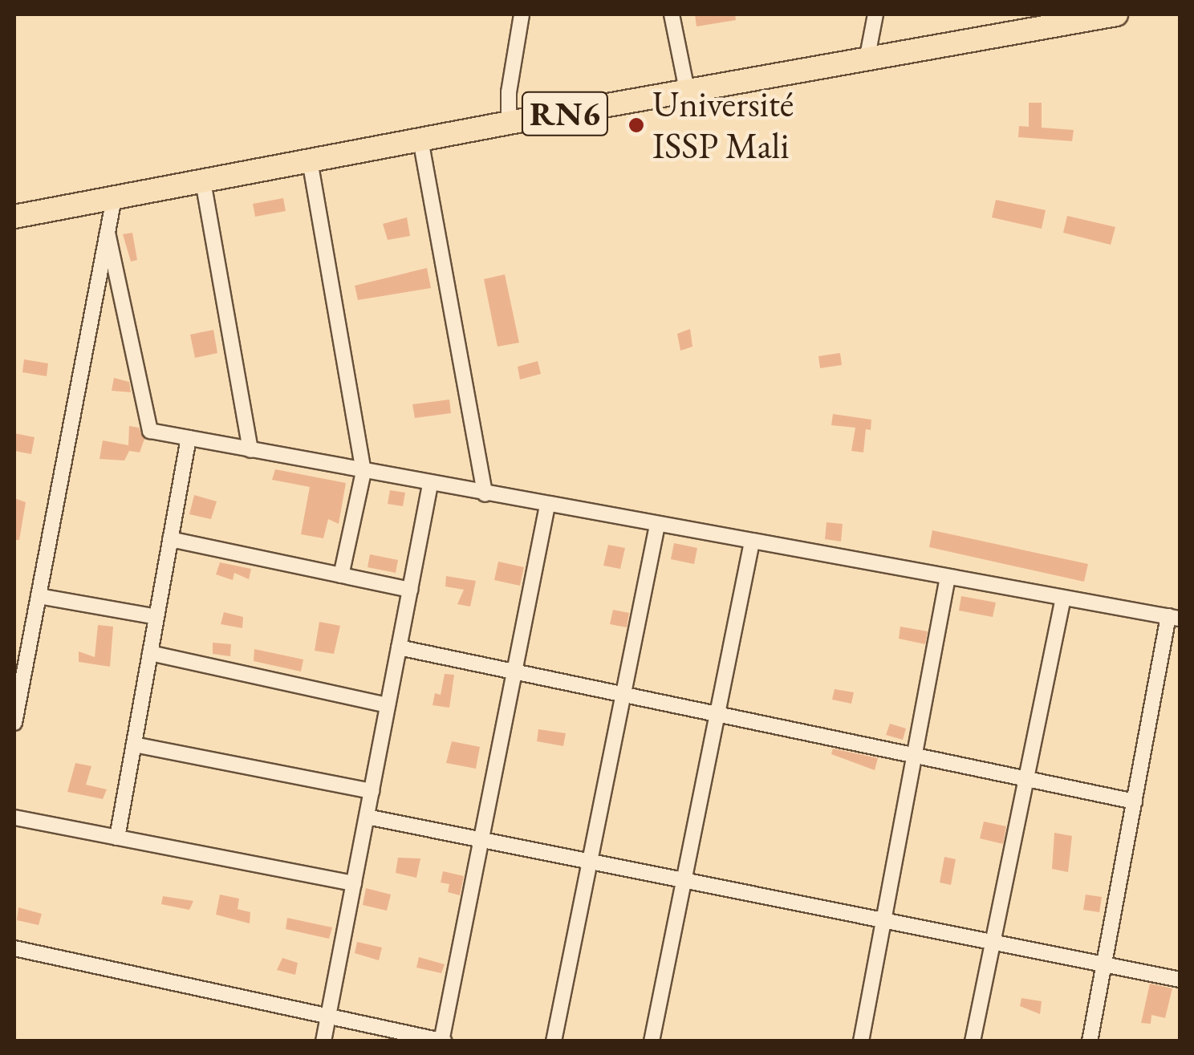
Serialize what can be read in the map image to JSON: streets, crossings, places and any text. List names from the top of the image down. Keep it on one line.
{"streets":{"main road":["RN6"]},"places":["Université ISSP Mali"]}
